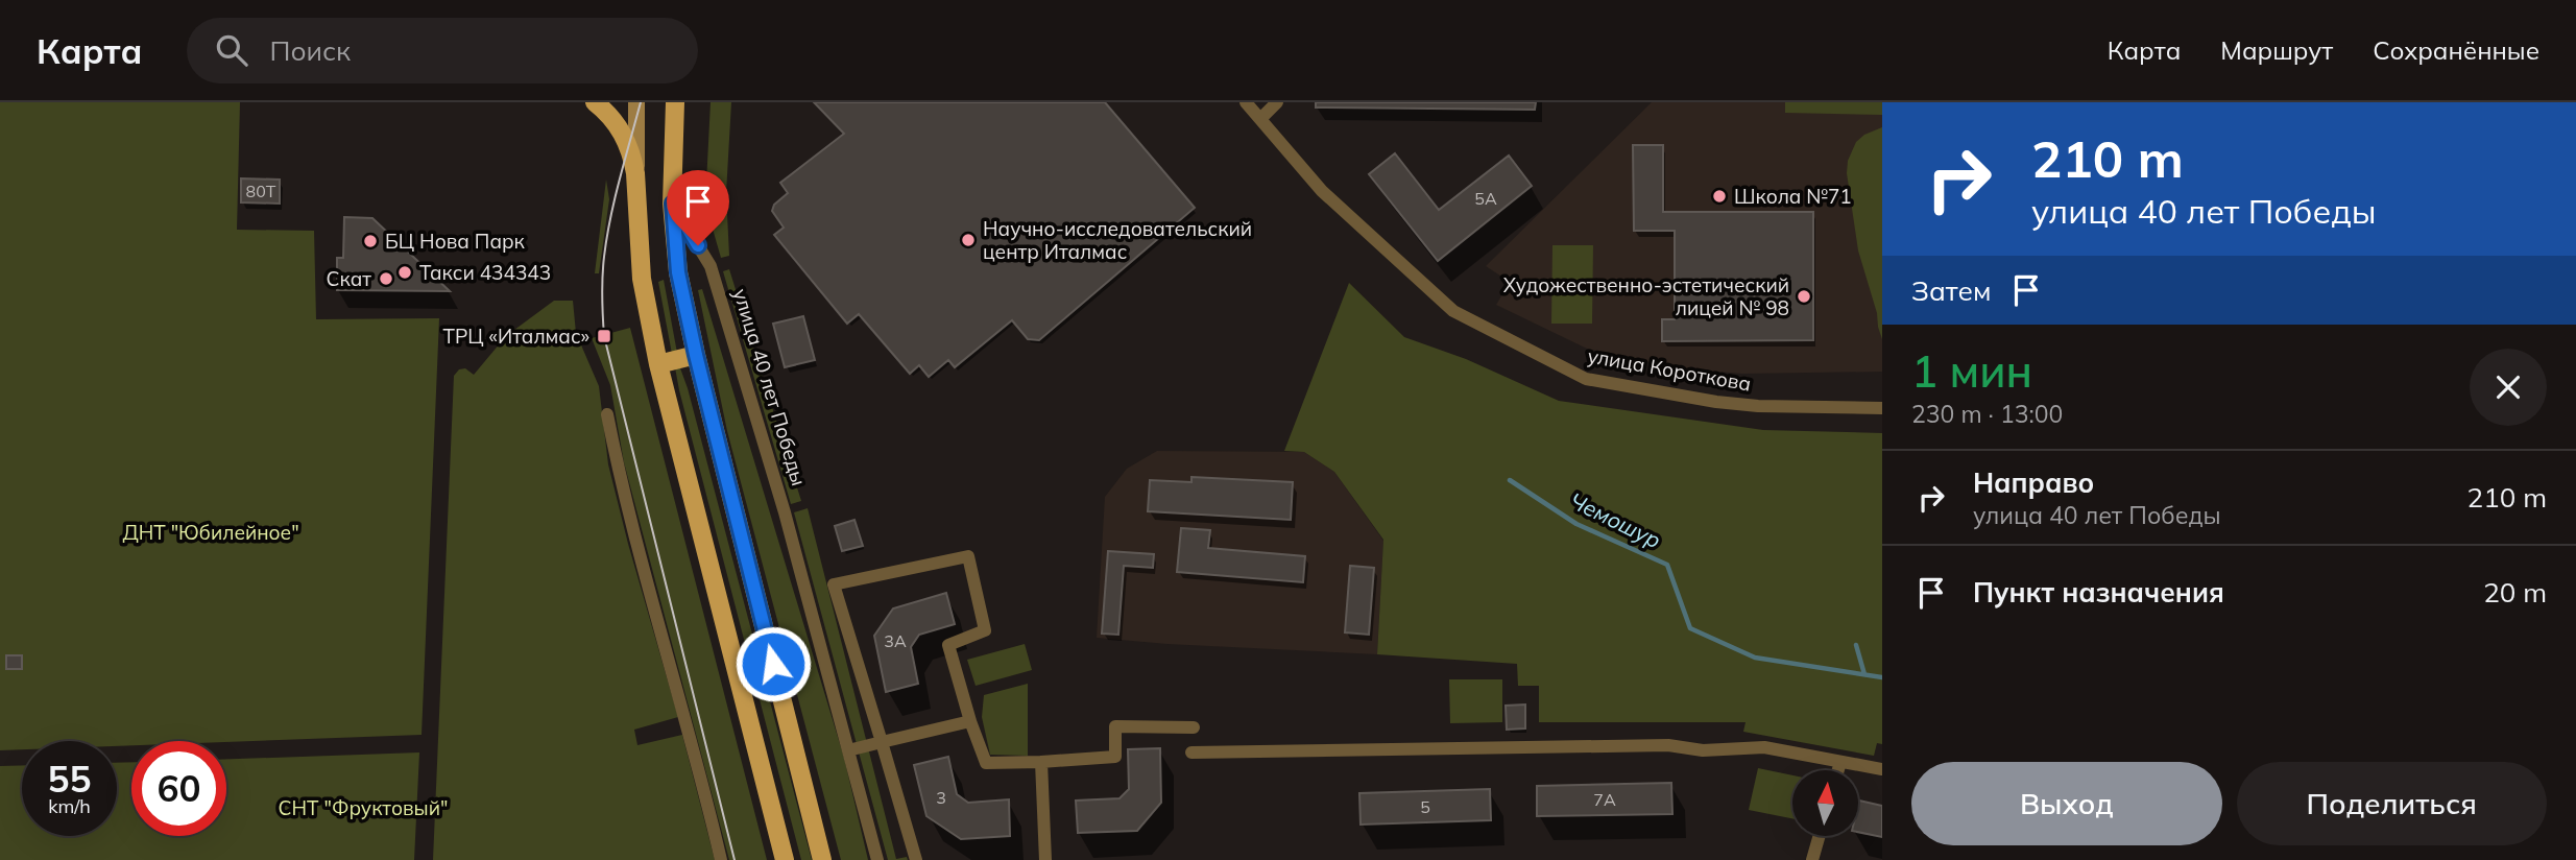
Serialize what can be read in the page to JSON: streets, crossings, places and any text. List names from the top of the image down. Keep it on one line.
{"streets":{"street":["улица Короткова","улица 40 лет Победы"]},"water":["Чемошур"],"parks":["ДНТ \"Юбилейное\"","СНТ \"Фруктовый\""],"places":{"other":["Школа №71","Научно-исследовательский центр Италмас","БЦ Нова Парк","Такси 434343","Скат","Художественно-эстетический лицей № 98"],"transit":["ТРЦ «Италмас»"]},"house_numbers":["80Т","5А","3А","3","7А","5"],"north":"top","page":{"header":"Карта","search":"Поиск","nav":["Карта","Маршрут","Сохранённые"],"turn":["210 m","улица 40 лет Победы"],"then":"Затем","heading":["1 мин","230 m · 13:00"],"list":[{"name":"Направо","note":"улица 40 лет Победы","value":"210 m"},{"name":"Пункт назначения","value":"20 m"}],"speed":"55 km/h","limit":"60","buttons":["Выход","Поделиться"]}}
